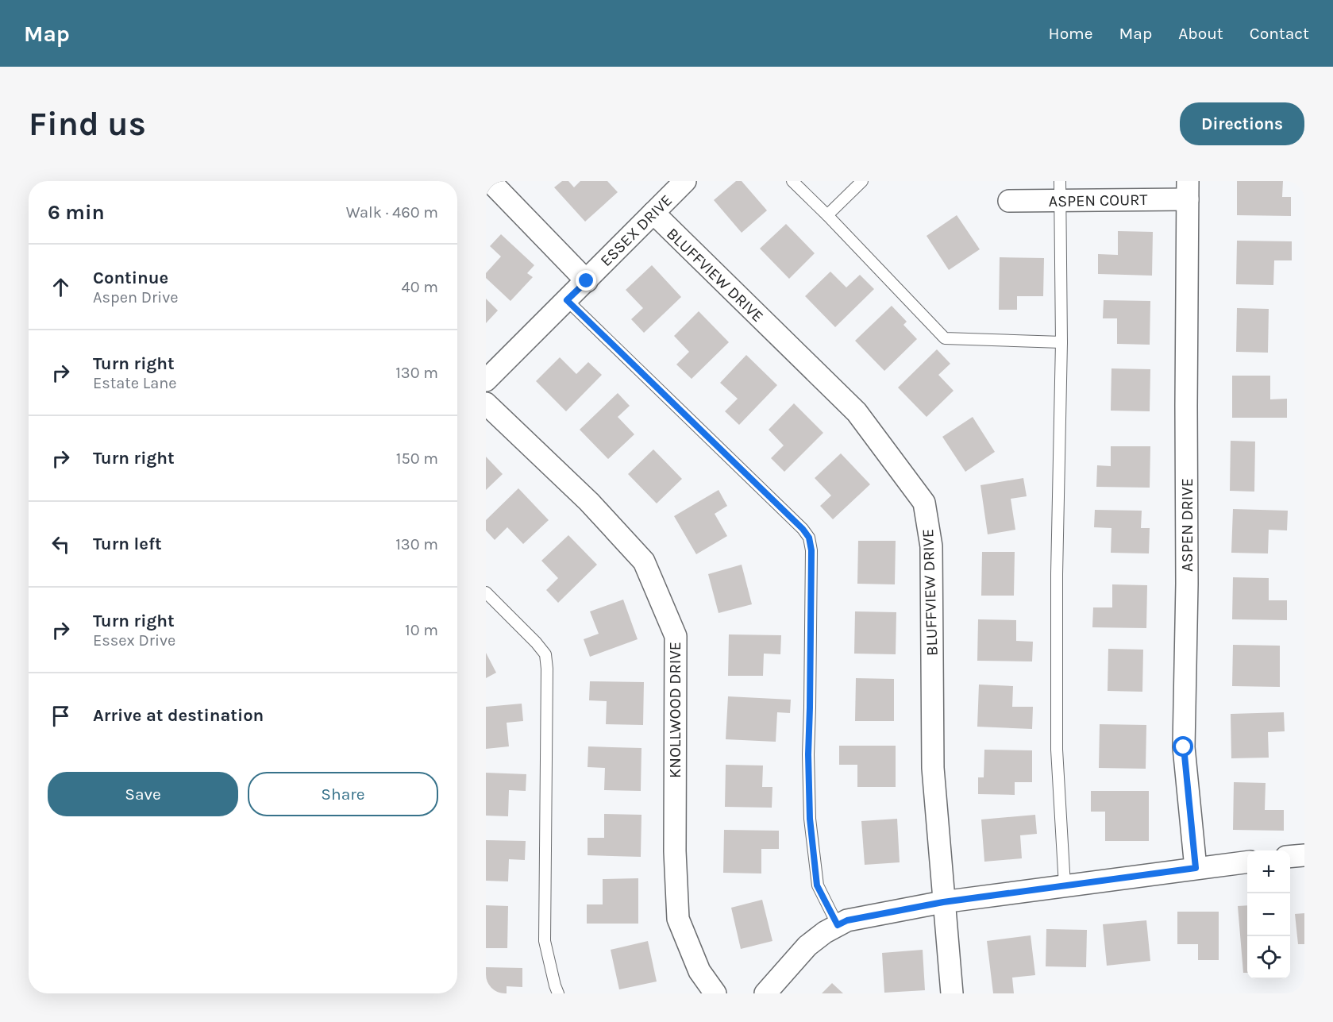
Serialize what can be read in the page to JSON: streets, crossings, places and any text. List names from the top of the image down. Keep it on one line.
{"streets":{"street":["ASPEN COURT","ESSEX DRIVE","BLUFFVIEW DRIVE","ASPEN DRIVE","KNOLLWOOD DRIVE"]},"crossings":[["ASPEN COURT","ASPEN DRIVE"],["ESSEX DRIVE","BLUFFVIEW DRIVE"]],"page":{"header":"Map","nav":["Home","Map","About","Contact"],"buttons":["Directions",["Save","Share"]],"title":"Find us","heading":["6 min","Walk · 460 m"],"list":[["Continue","Aspen Drive","40 m"],["Turn right","Estate Lane","130 m"],["Turn right","150 m"],["Turn left","130 m"],["Turn right","Essex Drive","10 m"],"Arrive at destination"],"map_buttons":["+","−"]}}
